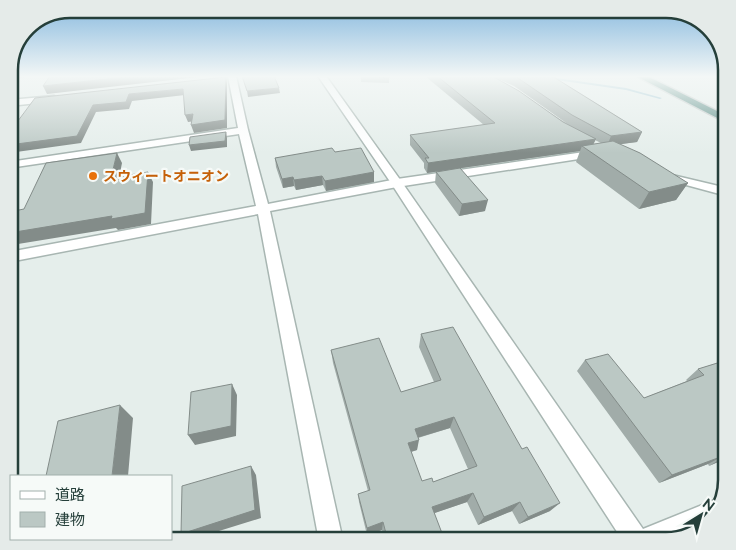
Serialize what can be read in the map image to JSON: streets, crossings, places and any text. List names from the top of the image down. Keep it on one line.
{"places":["スウィートオニオン"],"legend":["道路","建物"],"north":"top right"}
